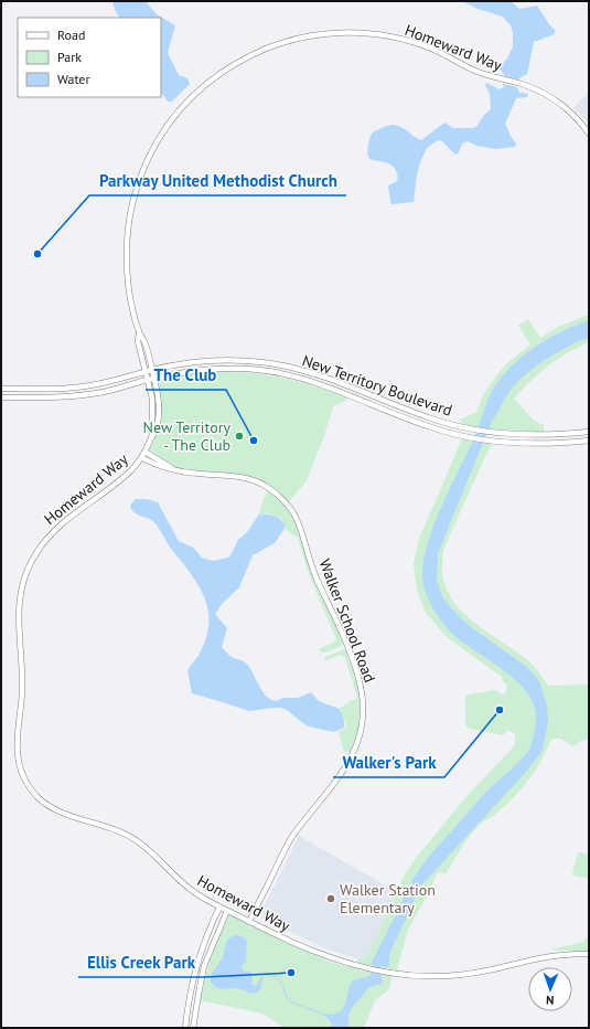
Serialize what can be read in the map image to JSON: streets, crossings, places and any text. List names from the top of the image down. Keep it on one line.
{"streets":{"street":["Homeward Way","New Territory Boulevard","Walker School Road"]},"crossings":[["Homeward Way","New Territory Boulevard"],["Homeward Way","Walker School Road"]],"places":["Parkway United Methodist Church","New Territory - The Club","The Club","Walker's Park","Walker Station Elementary","Ellis Creek Park"],"legend":["Road","Park","Water"],"north":"bottom"}
